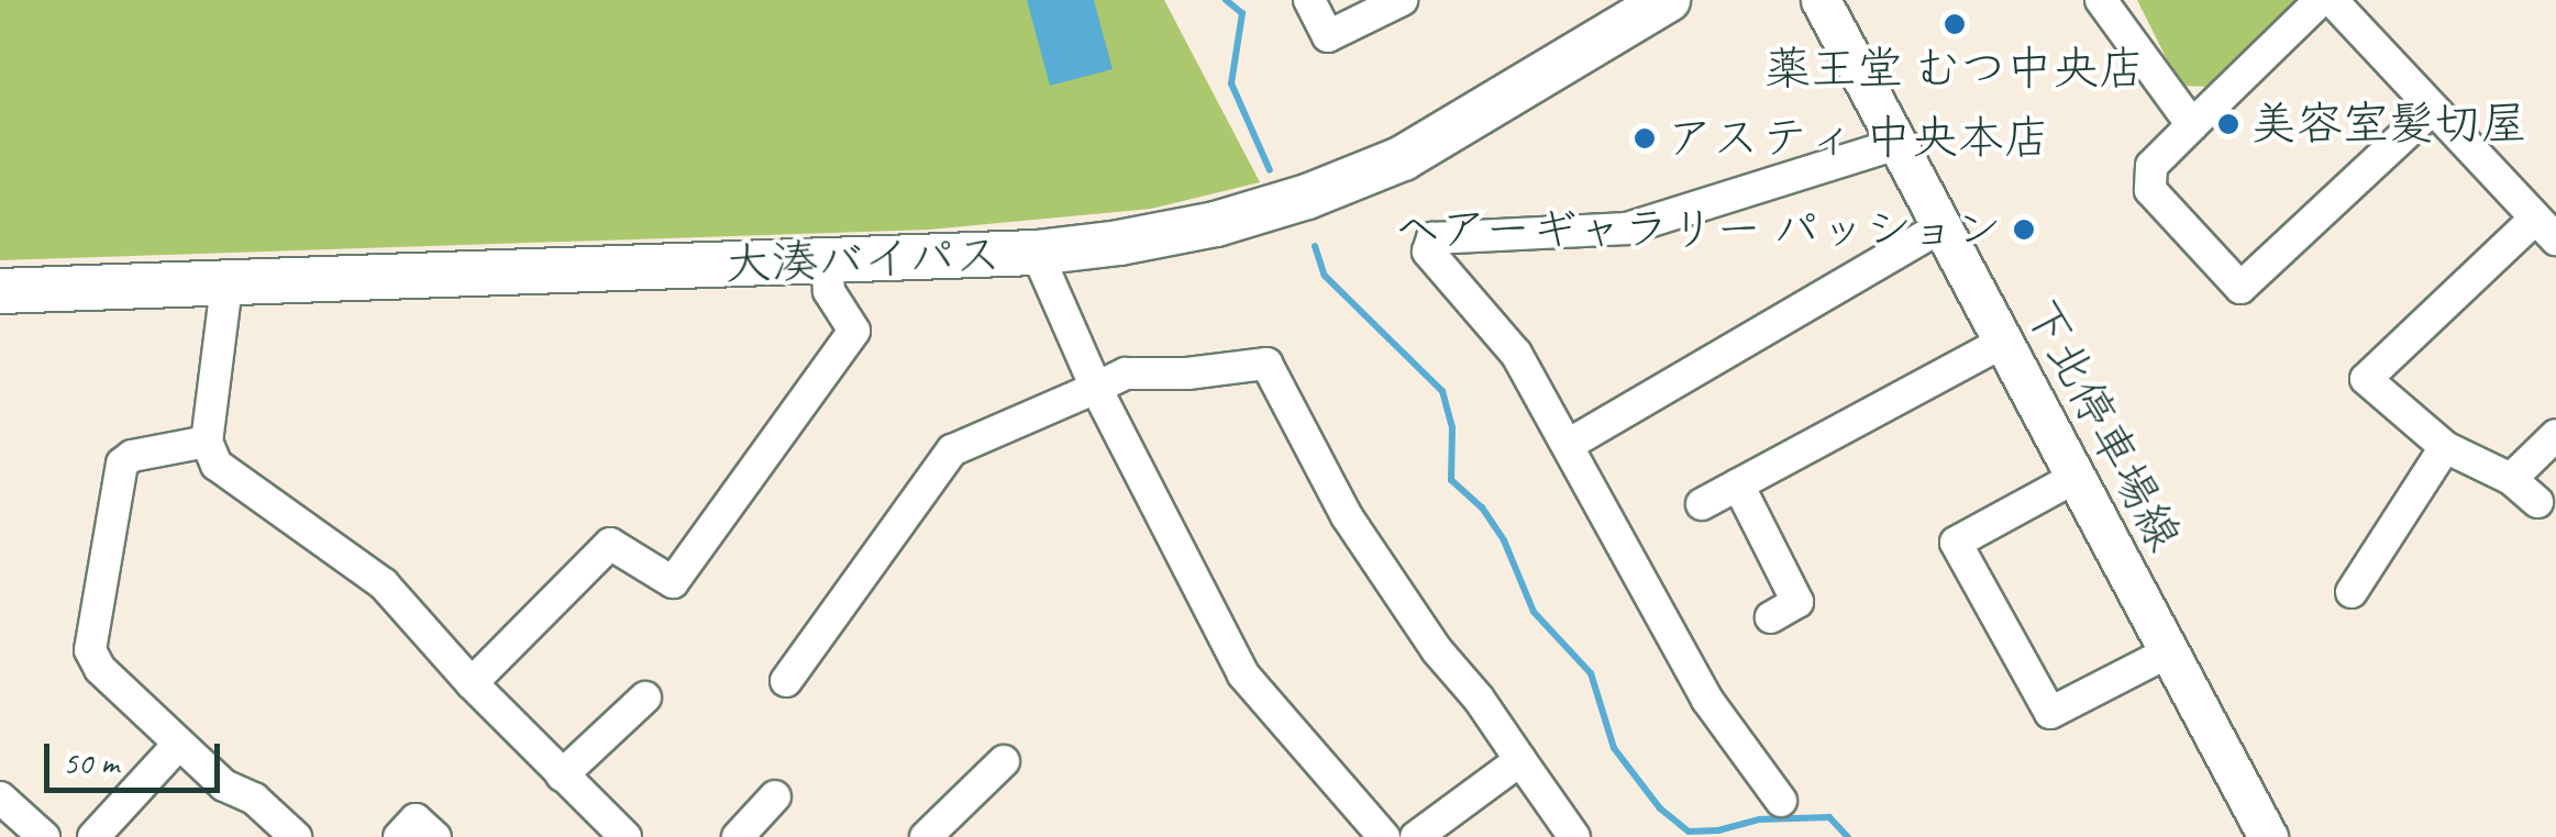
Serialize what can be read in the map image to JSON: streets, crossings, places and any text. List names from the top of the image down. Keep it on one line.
{"streets":{"highway":["大湊バイパス"],"main road":["下北停車場線"]},"places":["薬王堂 むつ中央店","美容室髪切屋","アスティ 中央本店","ヘアーギャラリー パッション"],"scale_bar":"50 m"}
